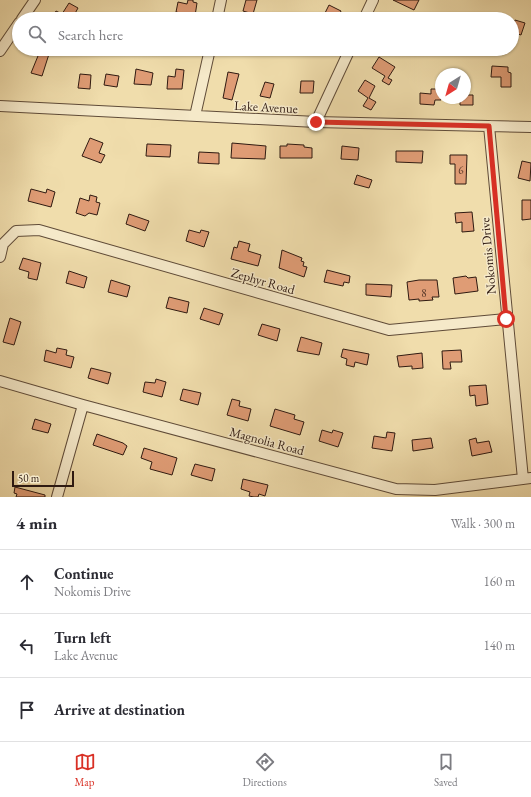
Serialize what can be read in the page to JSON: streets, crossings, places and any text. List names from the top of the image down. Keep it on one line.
{"streets":{"street":["Lake Avenue","Nokomis Drive","Zephyr Road","Magnolia Road"]},"crossings":[["Lake Avenue","Nokomis Drive"],["Nokomis Drive","Zephyr Road"],["Nokomis Drive","Magnolia Road"]],"house_numbers":["6","8"],"scale_bar":"50 m","north":"bottom left","page":{"search":"Search here","scale":"50 m","heading":["4 min","Walk · 300 m"],"list":[["Continue","Nokomis Drive","160 m"],["Turn left","Lake Avenue","140 m"],"Arrive at destination"],"nav":["Map","Directions","Saved"]}}
